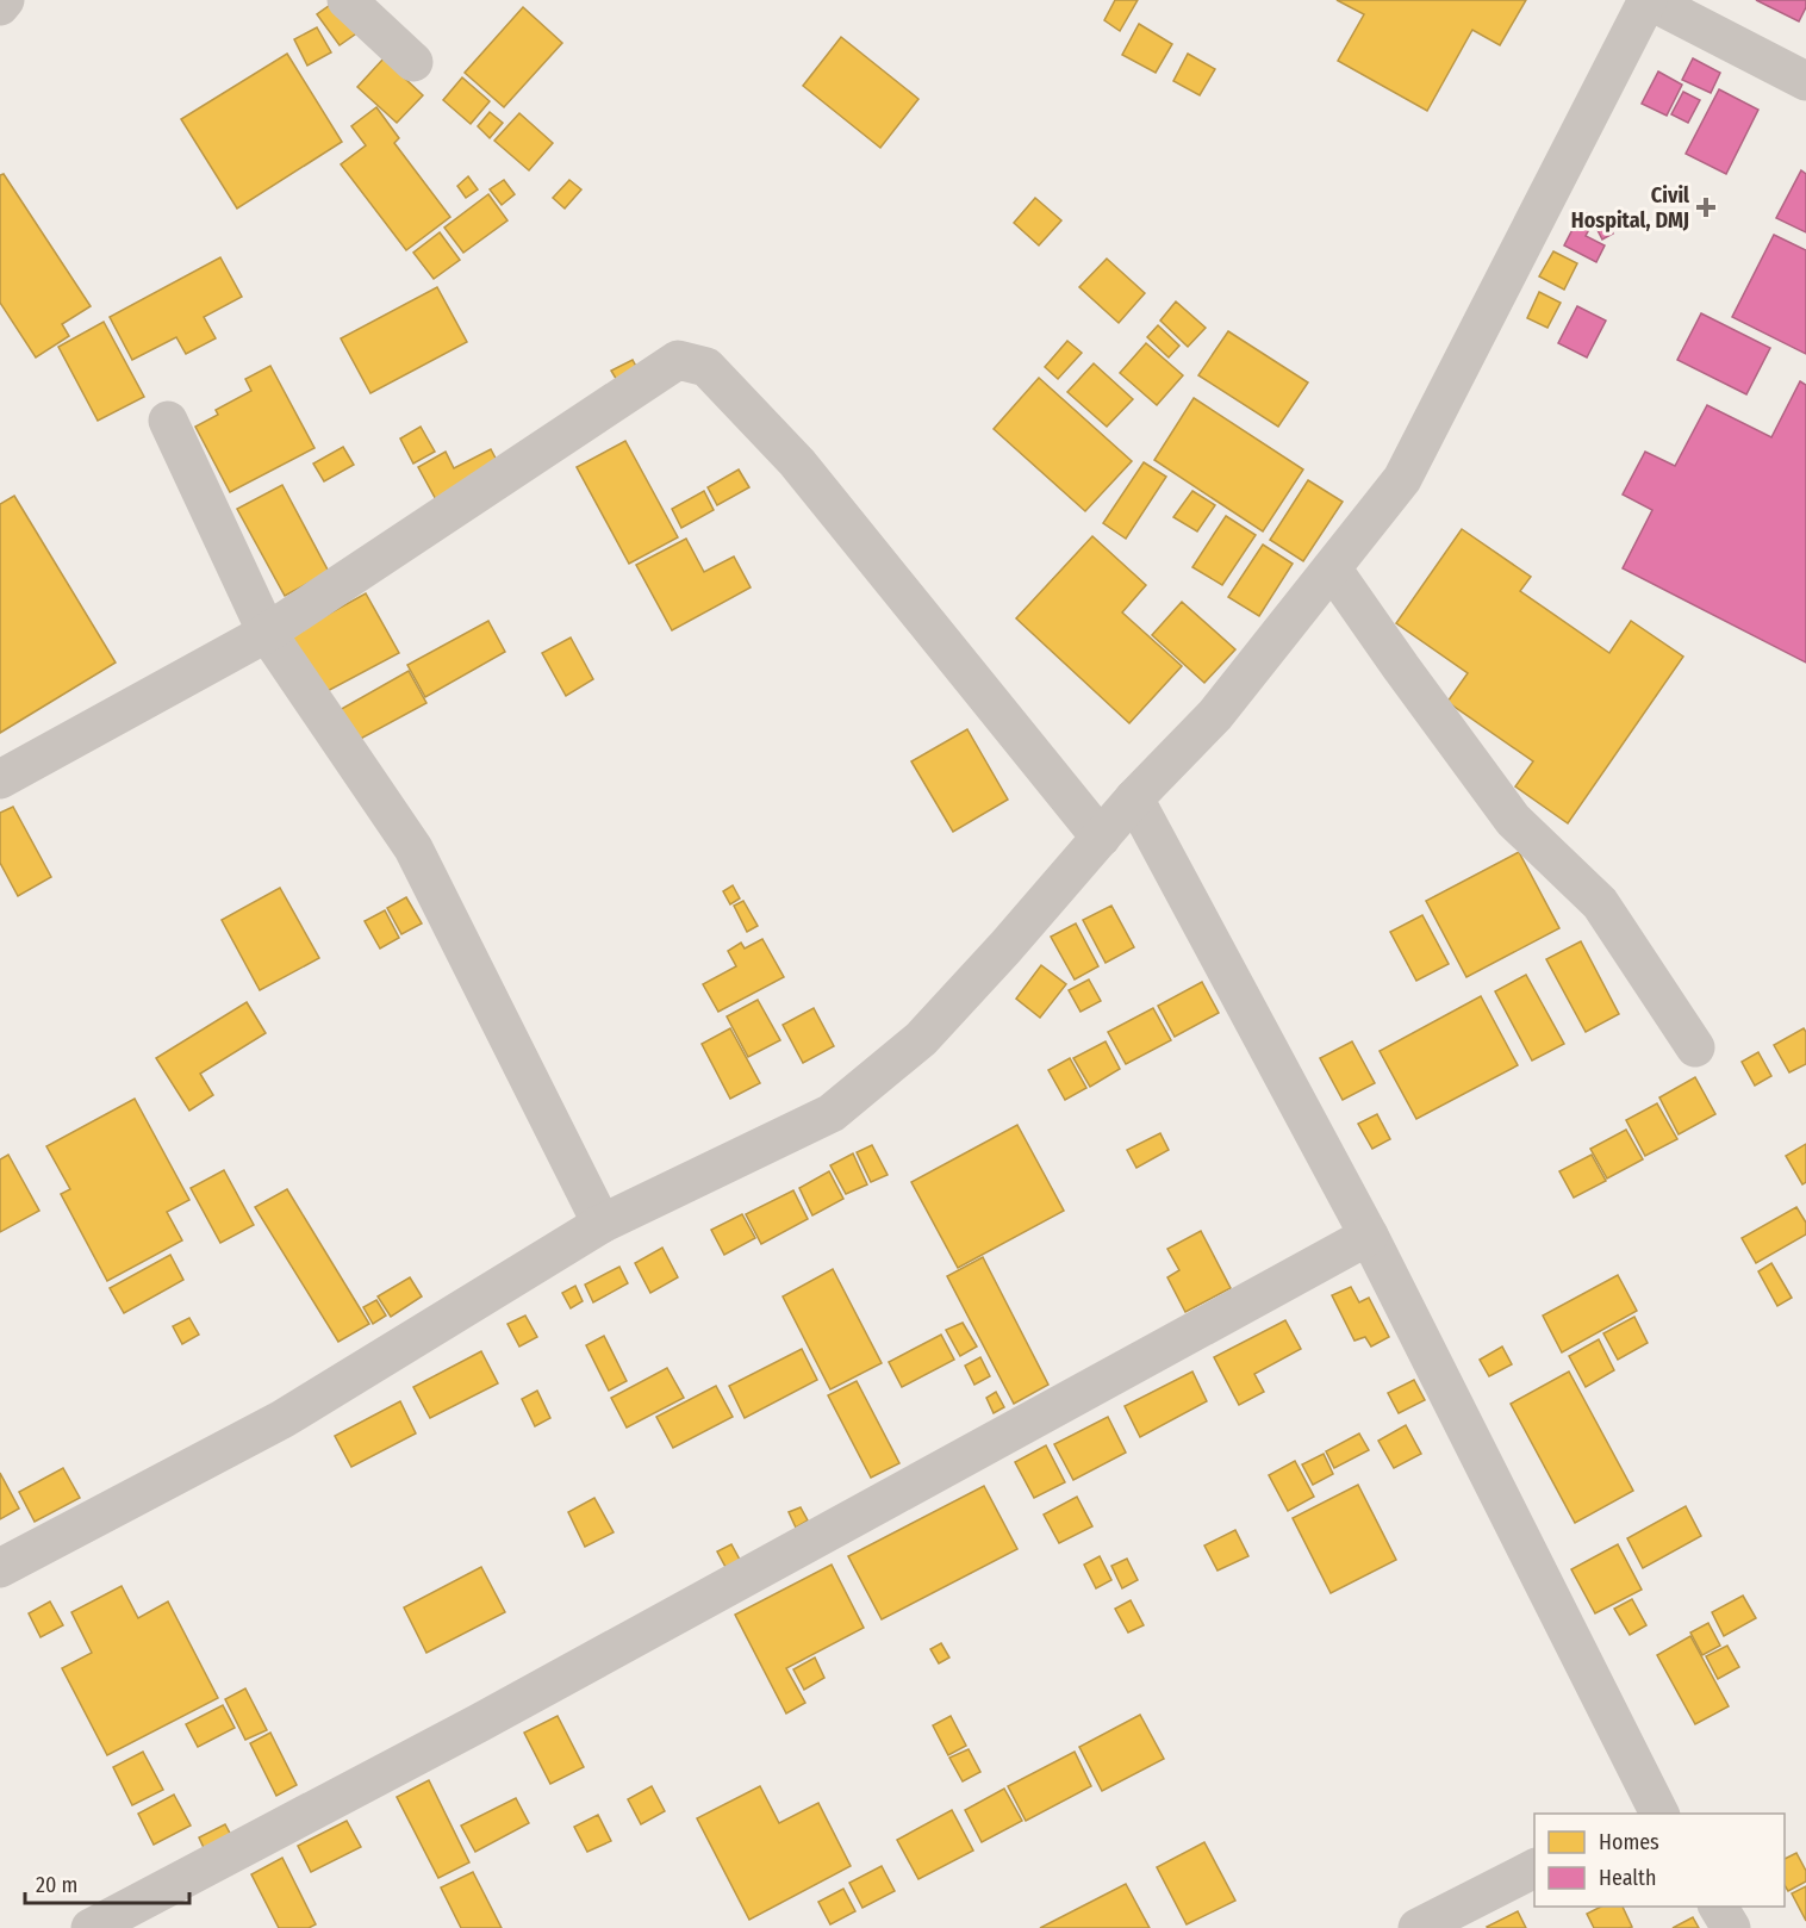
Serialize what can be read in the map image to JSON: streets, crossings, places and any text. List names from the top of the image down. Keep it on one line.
{"places":{"health":["Civil Hospital, DMJ"]},"legend":["Homes","Health"],"scale_bar":"20 m"}
